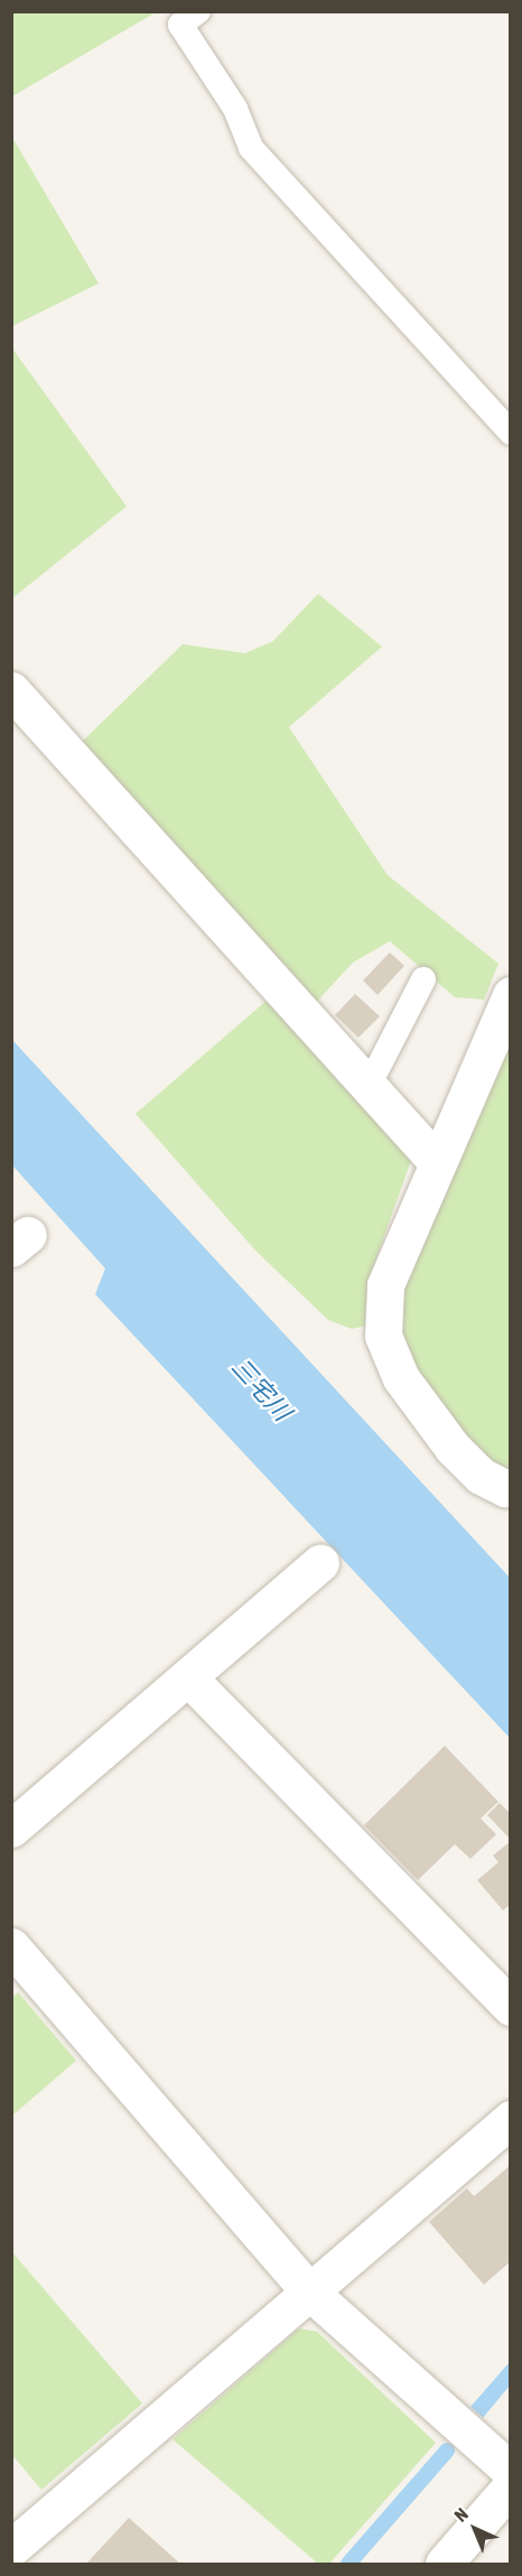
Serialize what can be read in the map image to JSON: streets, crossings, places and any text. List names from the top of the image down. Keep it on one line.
{"water":["三宅川"],"north":"top left"}
